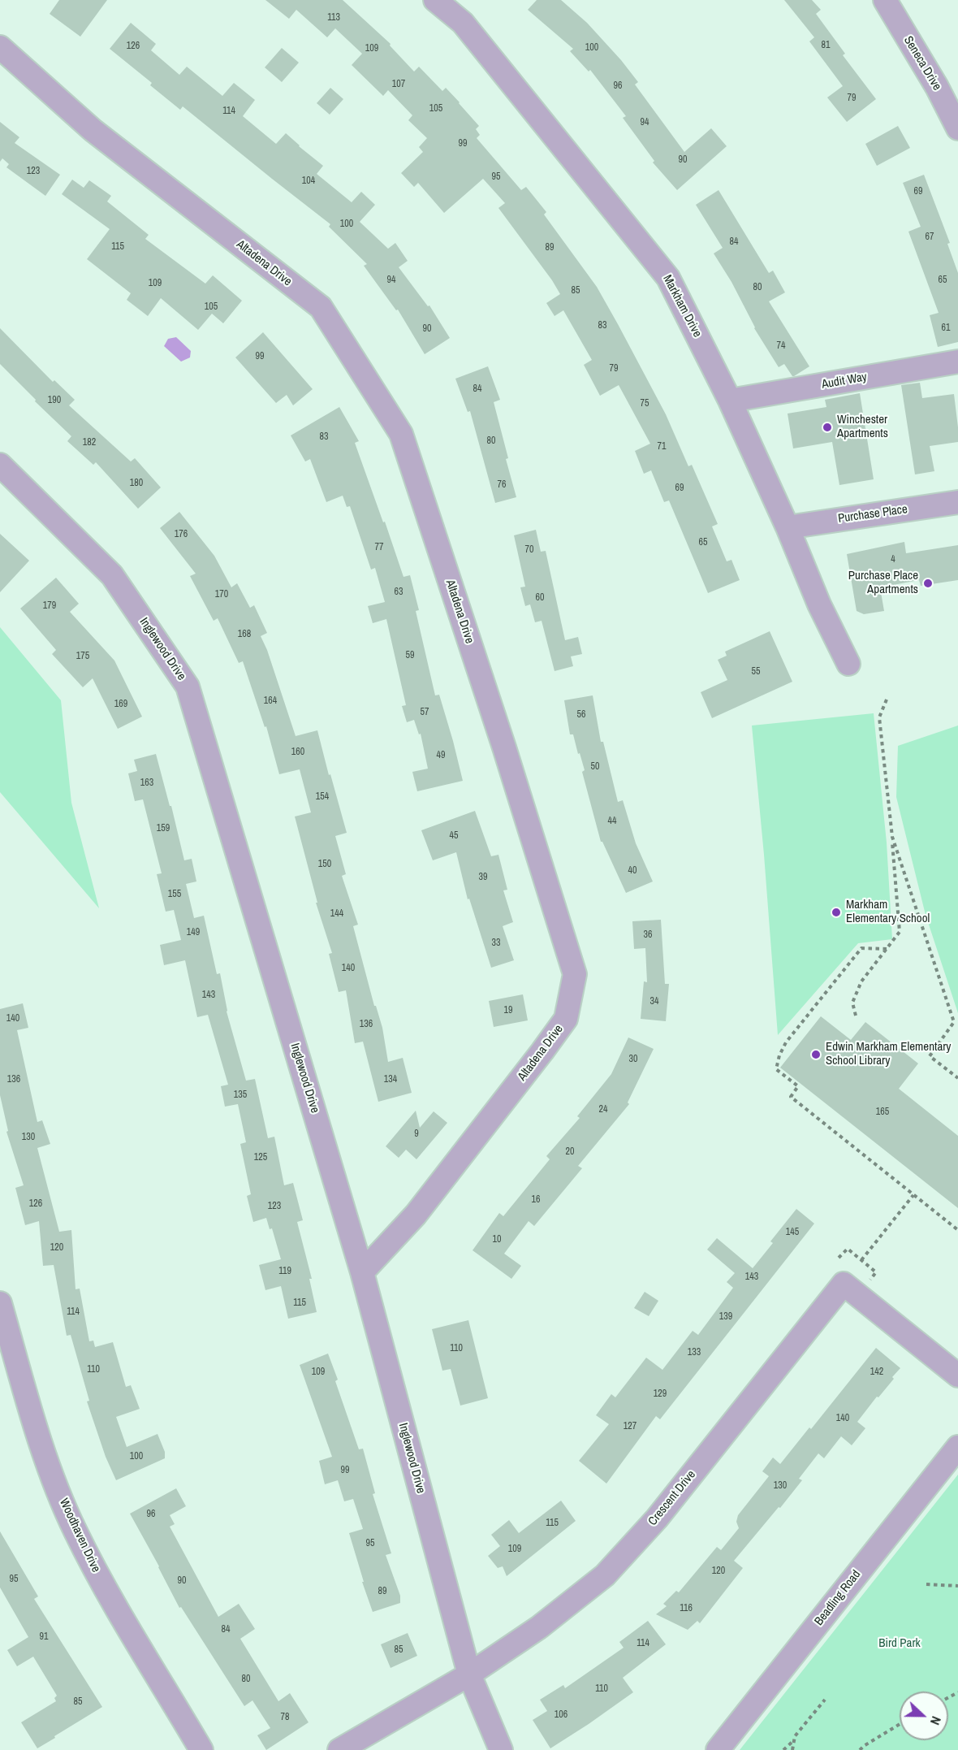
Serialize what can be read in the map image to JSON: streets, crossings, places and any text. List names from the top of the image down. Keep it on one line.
{"streets":{"street":["Seneca Drive","Altadena Drive","Markham Drive","Audit Way","Purchase Place","Inglewood Drive","Crescent Drive","Woodhaven Drive","Beadling Road"]},"crossings":[["Altadena Drive","Inglewood Drive"],["Markham Drive","Audit Way"],["Markham Drive","Purchase Place"],["Inglewood Drive","Crescent Drive"]],"parks":["Bird Park"],"places":["Winchester Apartments","Purchase Place Apartments","Markham Elementary School","Edwin Markham Elementary School Library"],"house_numbers":["113","81","126","100","109","107","96","79","105","114","94","99","90","123","95","104","69","100","67","84","115","89","94","65","109","80","85","105","83","61","90","74","99","79","84","190","75","83","80","182","71","180","76","69","176","65","77","70","4","63","170","60","179","168","59","175","55","164","169","57","56","160","49","50","163","154","44","159","45","150","40","39","155","144","149","36","33","140","143","34","19","140","136","30","136","134","135","24","165","9","130","20","125","16","126","123","145","10","120","119","143","115","114","139","110","133","110","109","142","129","140","127","100","99","130","96","115","95","109","120","95","90","89","116","84","91","114","85","80","110","85","106","78"],"north":"right"}
